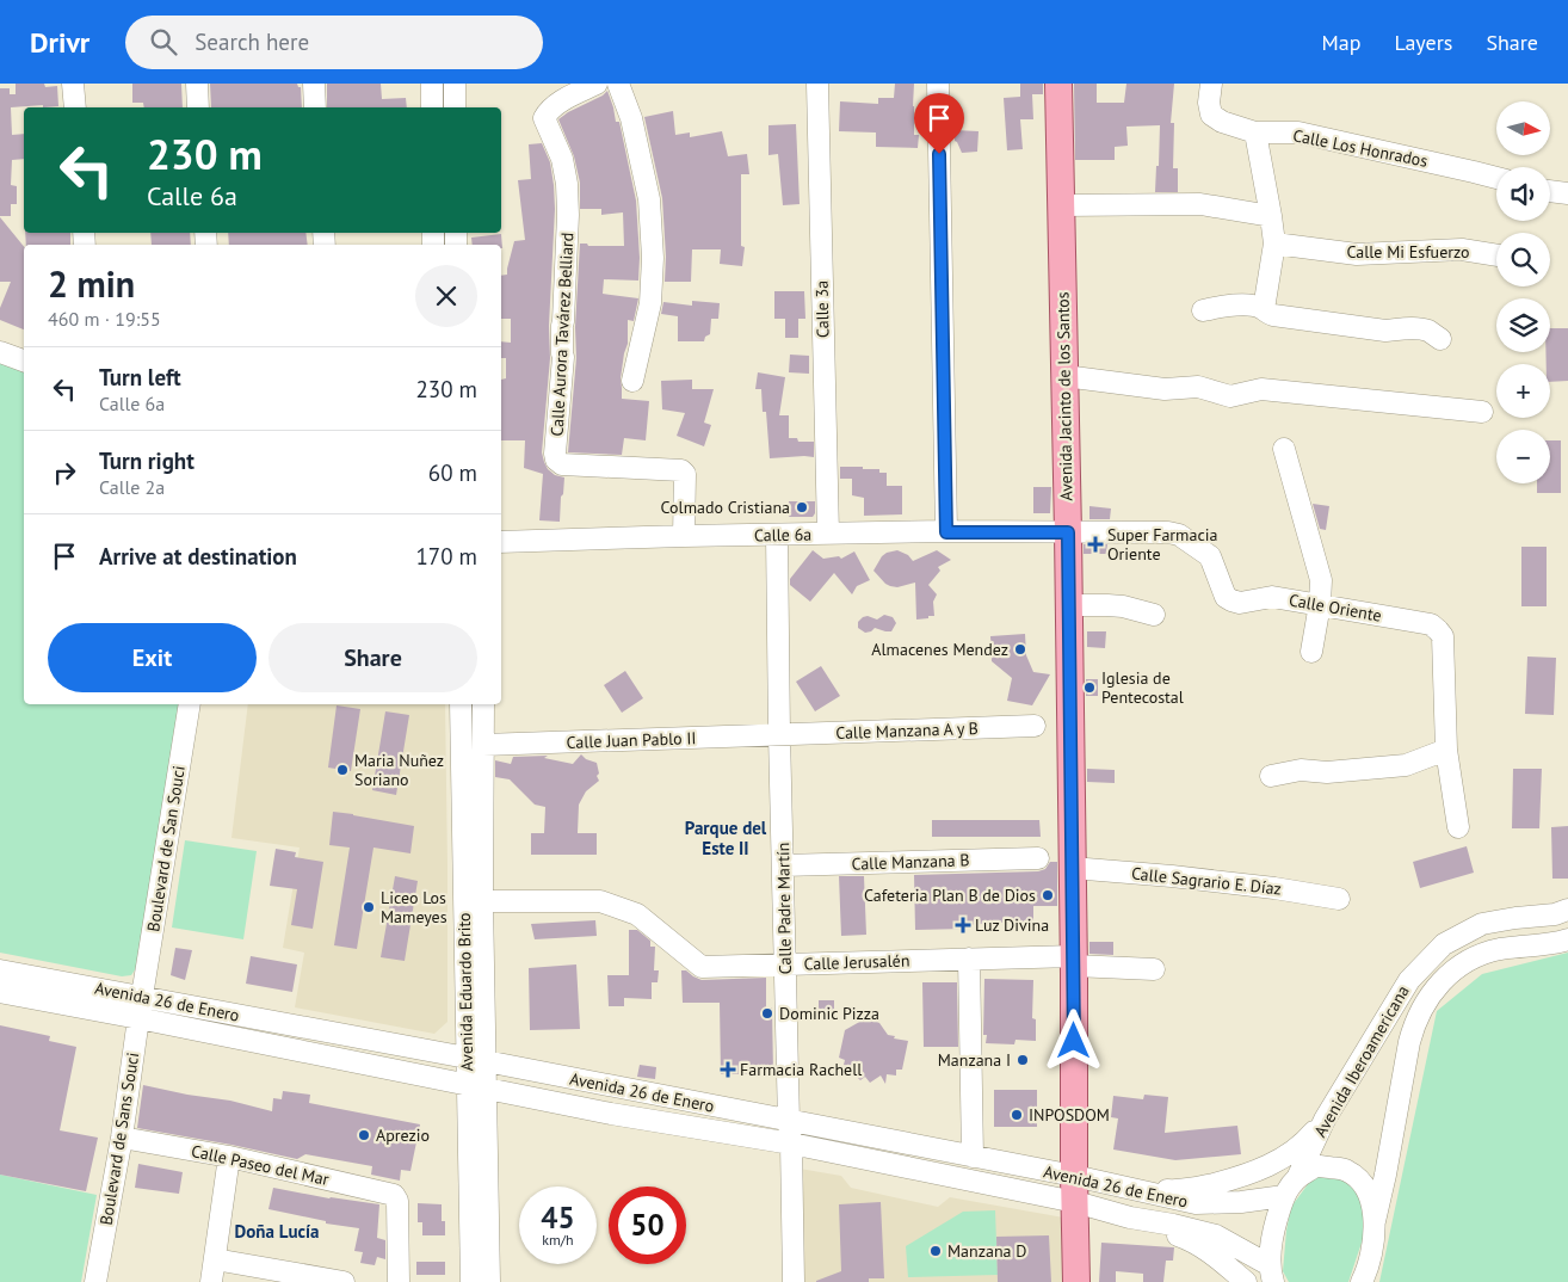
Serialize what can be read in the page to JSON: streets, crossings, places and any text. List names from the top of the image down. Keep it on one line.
{"streets":{"main road":["Avenida Jacinto de los Santos"],"street":["Calle Los Honrados","Calle Mi Esfuerzo","Calle 3a","Calle Aurora Tavárez Belliard","Calle 6a","Calle Oriente","Calle Manzana A y B","Calle Juan Pablo II","Boulevard de San Souci","Calle Manzana B","Calle Sagrario E. Díaz","Calle Padre Martín","Calle Jerusalén","Avenida Eduardo Brito","Avenida 26 de Enero","Avenida Iberoamericana","Boulevard de Sans Souci","Calle Paseo del Mar"]},"crossings":[["Calle 3a","Calle 6a"],["Calle Aurora Tavárez Belliard","Calle 6a"],["Avenida Jacinto de los Santos","Calle 6a"],["Avenida Jacinto de los Santos","Calle Oriente"],["Avenida Jacinto de los Santos","Calle Sagrario E. Díaz"],["Avenida Jacinto de los Santos","Calle Jerusalén"],["Avenida Jacinto de los Santos","Avenida 26 de Enero"],["Calle 6a","Calle Oriente"],["Calle 6a","Calle Padre Martín"],["Calle Manzana A y B","Calle Juan Pablo II"],["Calle Manzana A y B","Calle Padre Martín"],["Calle Juan Pablo II","Calle Padre Martín"],["Calle Juan Pablo II","Avenida Eduardo Brito"],["Boulevard de San Souci","Avenida 26 de Enero"],["Boulevard de San Souci","Boulevard de Sans Souci"],["Calle Manzana B","Calle Padre Martín"],["Calle Padre Martín","Calle Jerusalén"],["Calle Padre Martín","Avenida 26 de Enero"],["Calle Jerusalén","Avenida Eduardo Brito"],["Avenida Eduardo Brito","Avenida 26 de Enero"],["Avenida 26 de Enero","Avenida Iberoamericana"],["Avenida 26 de Enero","Boulevard de Sans Souci"],["Boulevard de Sans Souci","Calle Paseo del Mar"]],"districts":["Parque del Este II","Doña Lucía"],"places":{"other":["Colmado Cristiana","Almacenes Mendez","Iglesia de Pentecostal","Maria Nuñez Soriano","Cafeteria Plan B de Dios","Liceo Los Mameyes","Dominic Pizza","Manzana I","INPOSDOM","Aprezio","Manzana D"],"health":["Super Farmacia Oriente","Luz Divina","Farmacia Rachell"]},"north":"right","page":{"header":"Drivr","search":"Search here","nav":["Map","Layers","Share"],"map_buttons":["+","−"],"turn":["230 m","Calle 6a"],"heading":["2 min","460 m · 19:55"],"list":[{"name":"Turn left","note":"Calle 6a","value":"230 m"},{"name":"Turn right","note":"Calle 2a","value":"60 m"},{"name":"Arrive at destination","value":"170 m"}],"buttons":["Exit","Share"],"speed":"45 km/h","limit":"50"}}
